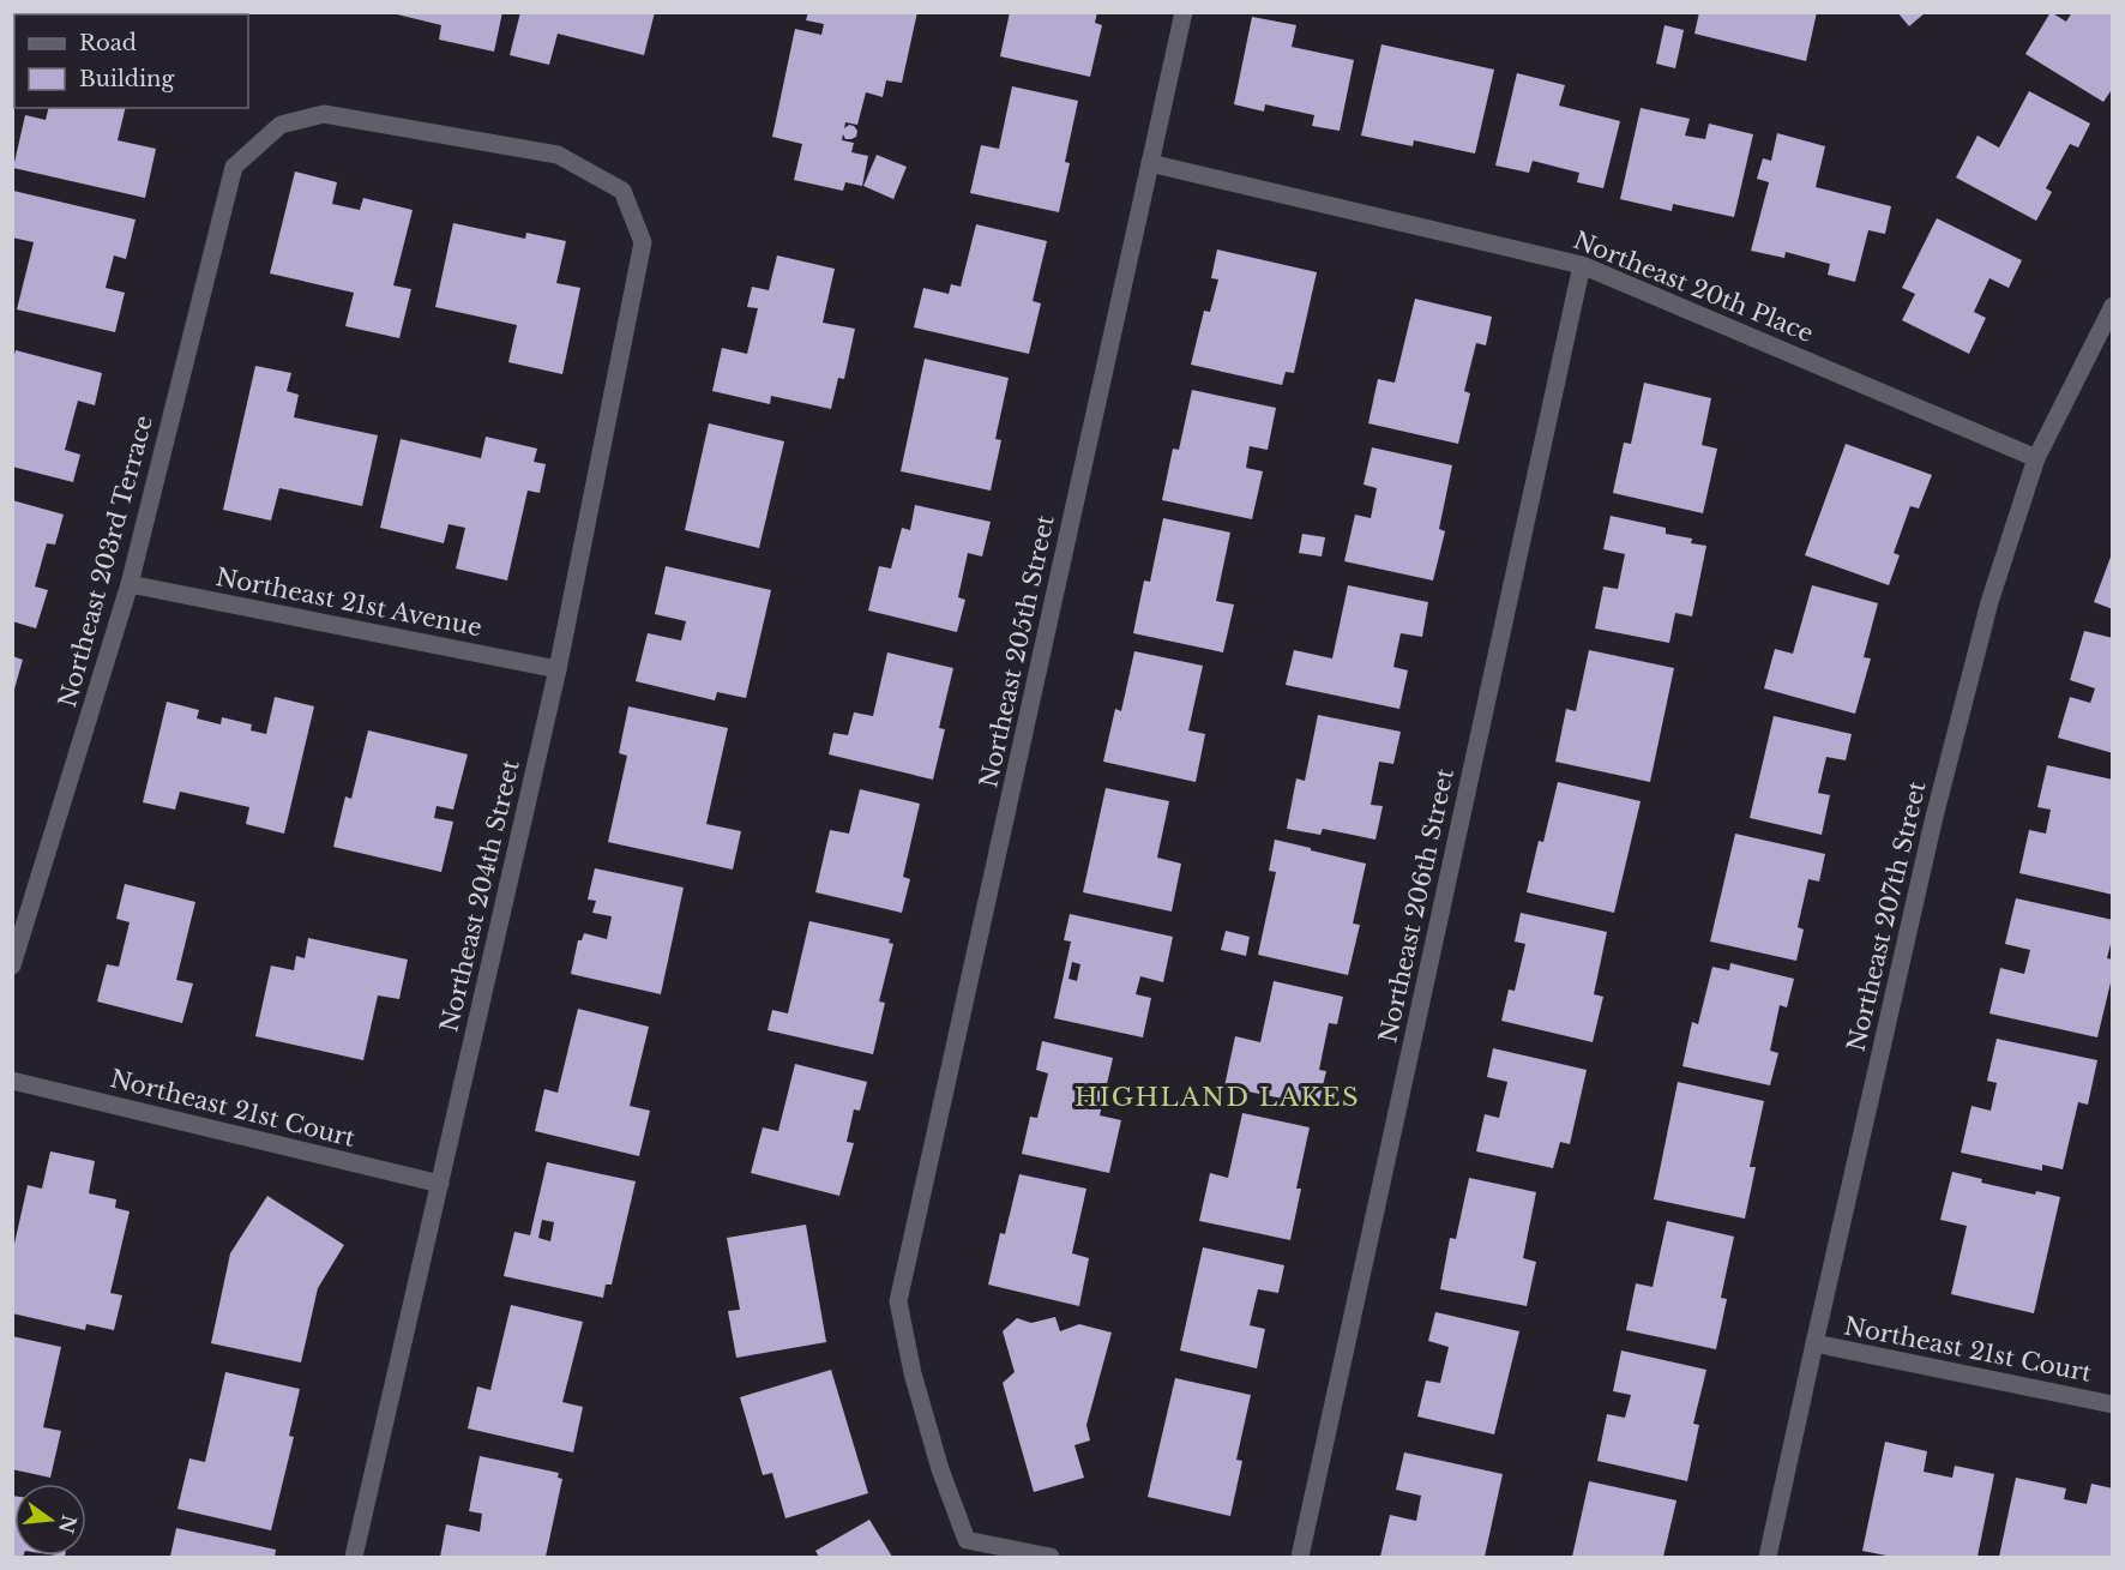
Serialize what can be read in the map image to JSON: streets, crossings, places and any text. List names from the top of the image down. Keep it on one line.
{"streets":{"street":["Northeast 20th Place","Northeast 203rd Terrace","Northeast 21st Avenue","Northeast 205th Street","Northeast 204th Street","Northeast 206th Street","Northeast 207th Street","Northeast 21st Court"]},"crossings":[["Northeast 20th Place","Northeast 205th Street"],["Northeast 20th Place","Northeast 206th Street"],["Northeast 20th Place","Northeast 207th Street"],["Northeast 203rd Terrace","Northeast 21st Avenue"],["Northeast 203rd Terrace","Northeast 204th Street"],["Northeast 21st Avenue","Northeast 204th Street"],["Northeast 204th Street","Northeast 21st Court"],["Northeast 207th Street","Northeast 21st Court"]],"districts":["HIGHLAND LAKES"],"legend":["Road","Building"],"north":"right"}
